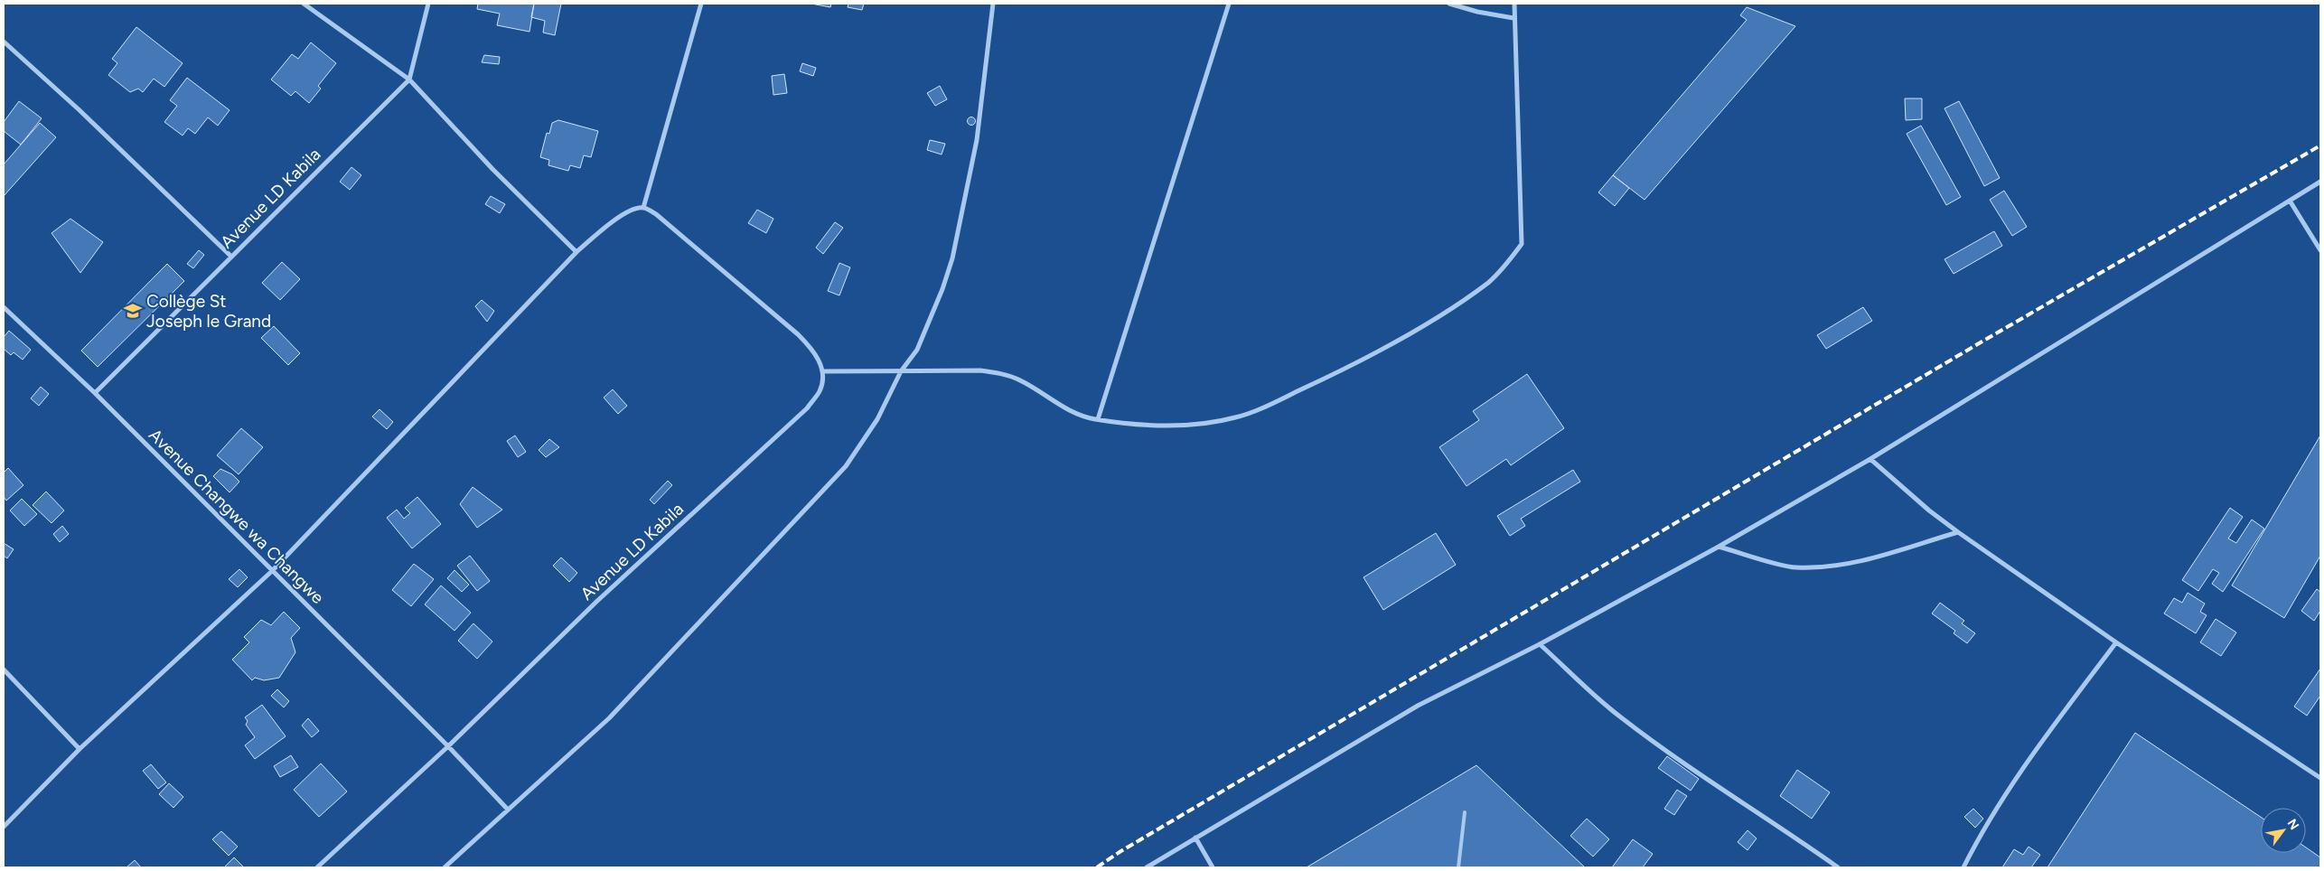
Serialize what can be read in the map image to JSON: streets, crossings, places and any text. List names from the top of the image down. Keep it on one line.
{"streets":{"street":["Avenue LD Kabila","Avenue Changwe wa Changwe"]},"crossings":[["Avenue LD Kabila","Avenue Changwe wa Changwe"]],"places":{"school or university":["Collège St Joseph le Grand"]},"north":"top right"}
